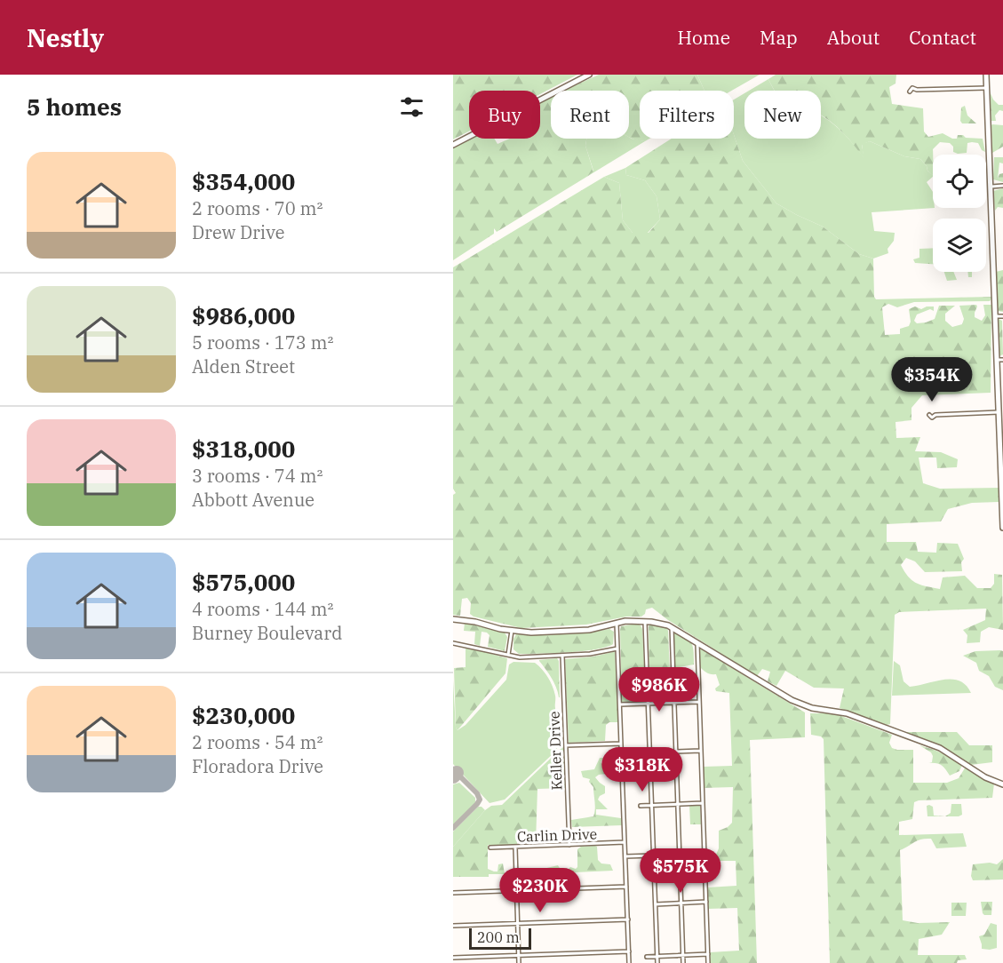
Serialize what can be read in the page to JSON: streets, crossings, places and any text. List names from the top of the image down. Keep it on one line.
{"streets":{"street":["Keller Drive","Carlin Drive"]},"crossings":[["Keller Drive","Carlin Drive"]],"scale_bar":"200 m","page":{"header":"Nestly","nav":["Home","Map","About","Contact"],"heading":"5 homes","chip":["Buy","Rent","Filters","New"],"list":[{"name":"$354,000","note":"2 rooms · 70 m² · Drew Drive"},{"name":"$986,000","note":"5 rooms · 173 m² · Alden Street"},{"name":"$318,000","note":"3 rooms · 74 m² · Abbott Avenue"},{"name":"$575,000","note":"4 rooms · 144 m² · Burney Boulevard"},{"name":"$230,000","note":"2 rooms · 54 m² · Floradora Drive"}],"price":["$354K","$986K","$318K","$575K","$230K"],"scale":"200 m"}}
